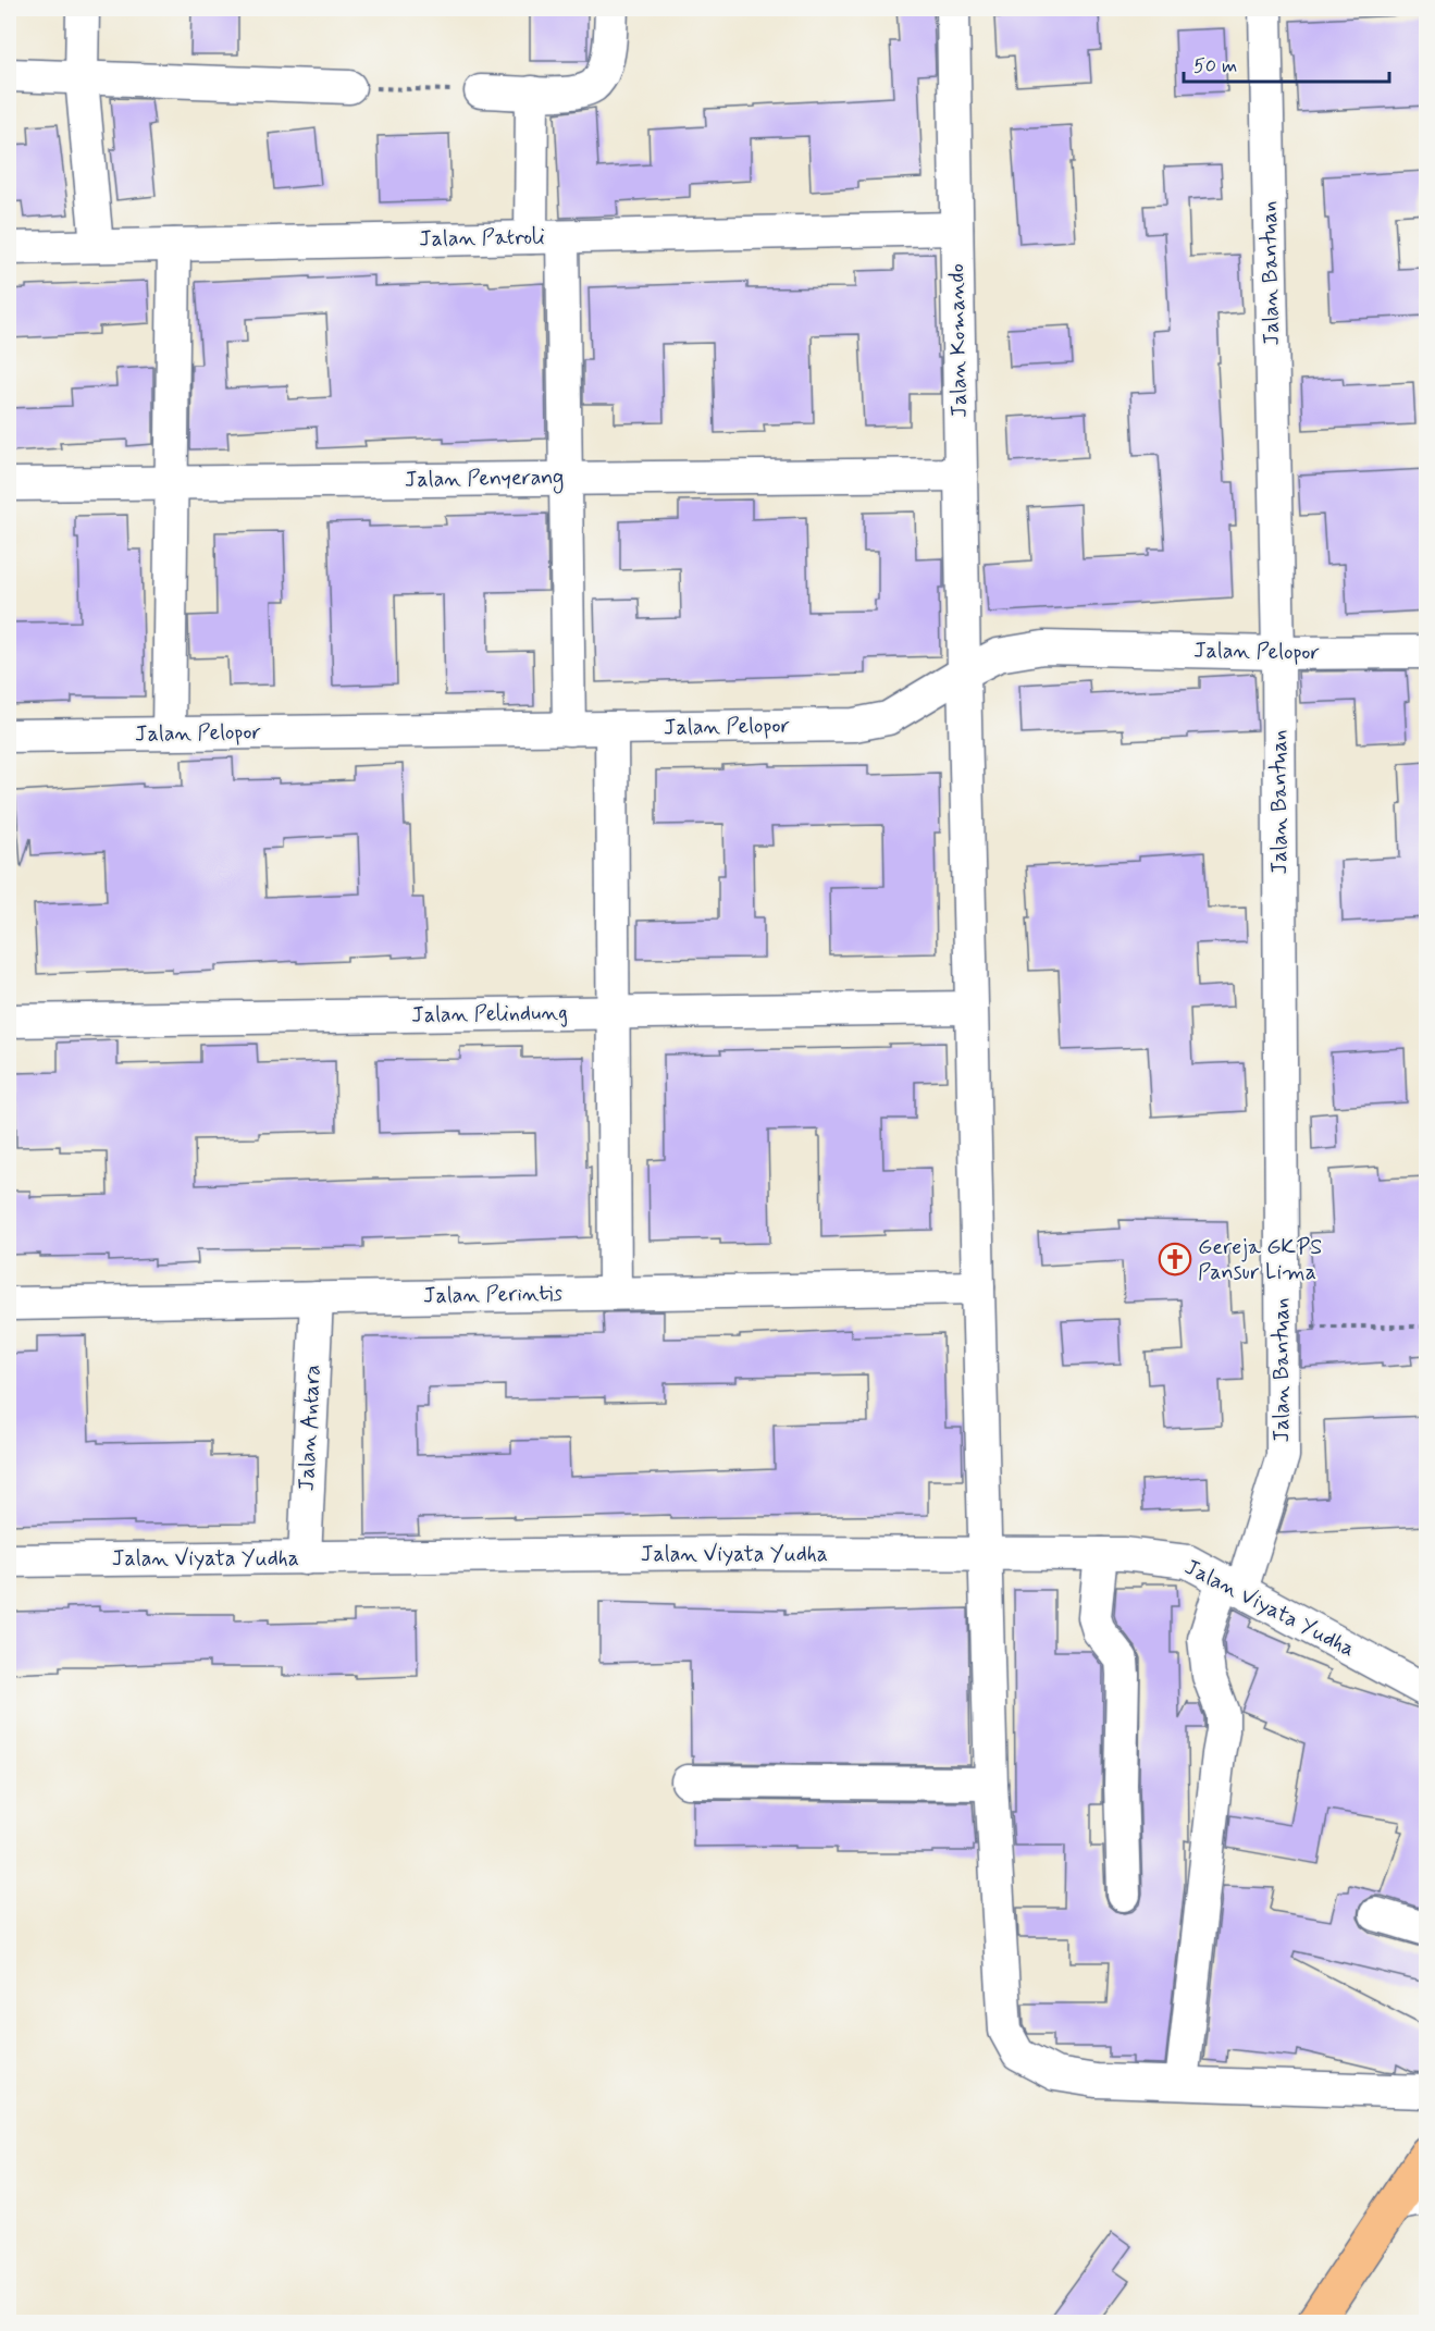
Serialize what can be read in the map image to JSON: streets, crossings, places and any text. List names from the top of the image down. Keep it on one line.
{"streets":{"street":["Jalan Patroli","Jalan Bantuan","Jalan Komando","Jalan Penyerang","Jalan Pelopor","Jalan Pelindung","Jalan Perintis","Jalan Antara","Jalan Viyata Yudha"]},"crossings":[["Jalan Patroli","Jalan Komando"],["Jalan Bantuan","Jalan Pelopor"],["Jalan Bantuan","Jalan Viyata Yudha"],["Jalan Komando","Jalan Penyerang"],["Jalan Komando","Jalan Pelopor"],["Jalan Perintis","Jalan Antara"],["Jalan Antara","Jalan Viyata Yudha"]],"places":{"church":["Gereja GKPS Pansur Lima"]},"scale_bar":"50 m"}
